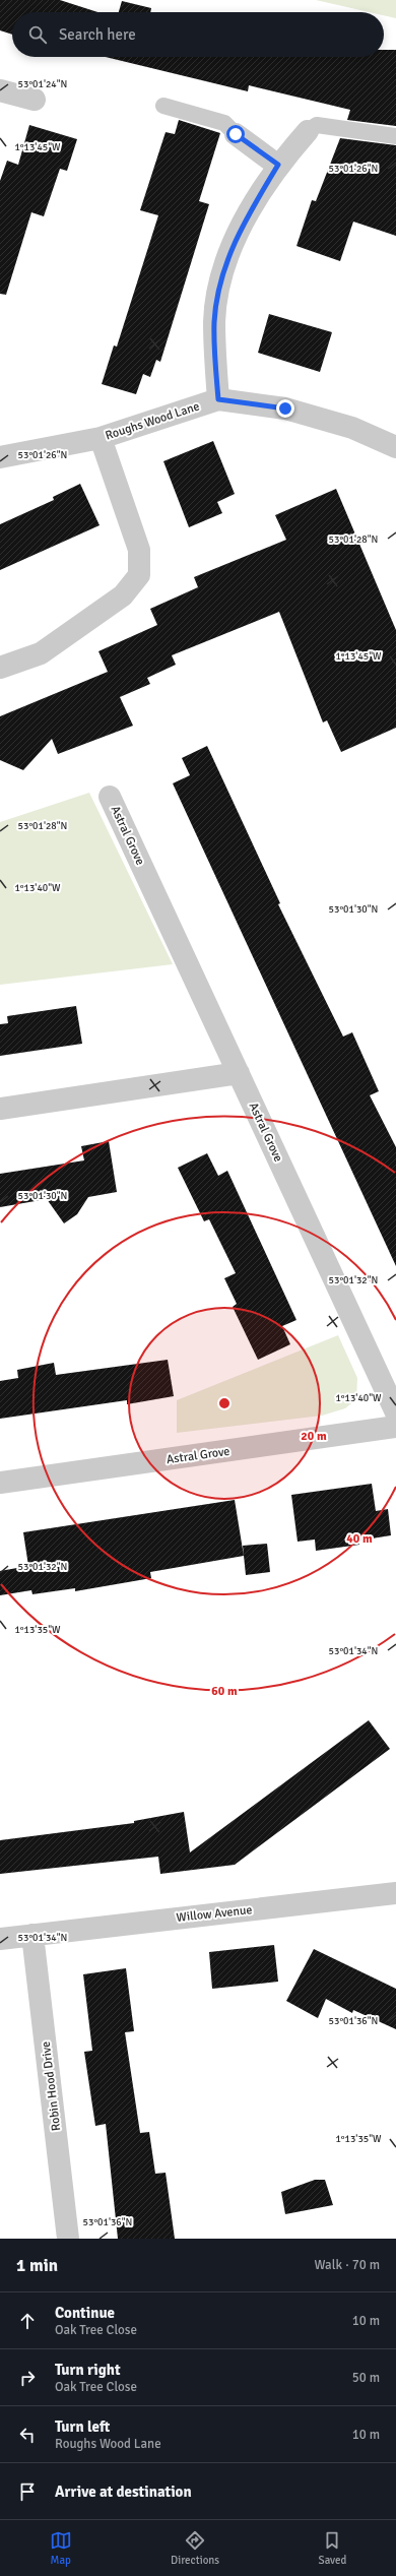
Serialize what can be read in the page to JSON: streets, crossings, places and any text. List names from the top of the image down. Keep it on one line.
{"streets":{"street":["Roughs Wood Lane","Astral Grove","Willow Avenue","Robin Hood Drive"]},"crossings":[["Willow Avenue","Robin Hood Drive"]],"page":{"search":"Search here","heading":["1 min","Walk · 70 m"],"list":[["Continue","Oak Tree Close","10 m"],["Turn right","Oak Tree Close","50 m"],["Turn left","Roughs Wood Lane","10 m"],"Arrive at destination"],"nav":["Map","Directions","Saved"]},"coordinates":["53°01'24\"N","1°13'45\"W","53°01'26\"N","53°01'28\"N","1°13'40\"W","53°01'30\"N","53°01'32\"N","1°13'35\"W","53°01'34\"N","53°01'36\"N"],"rings":["20 m","40 m","60 m"]}
